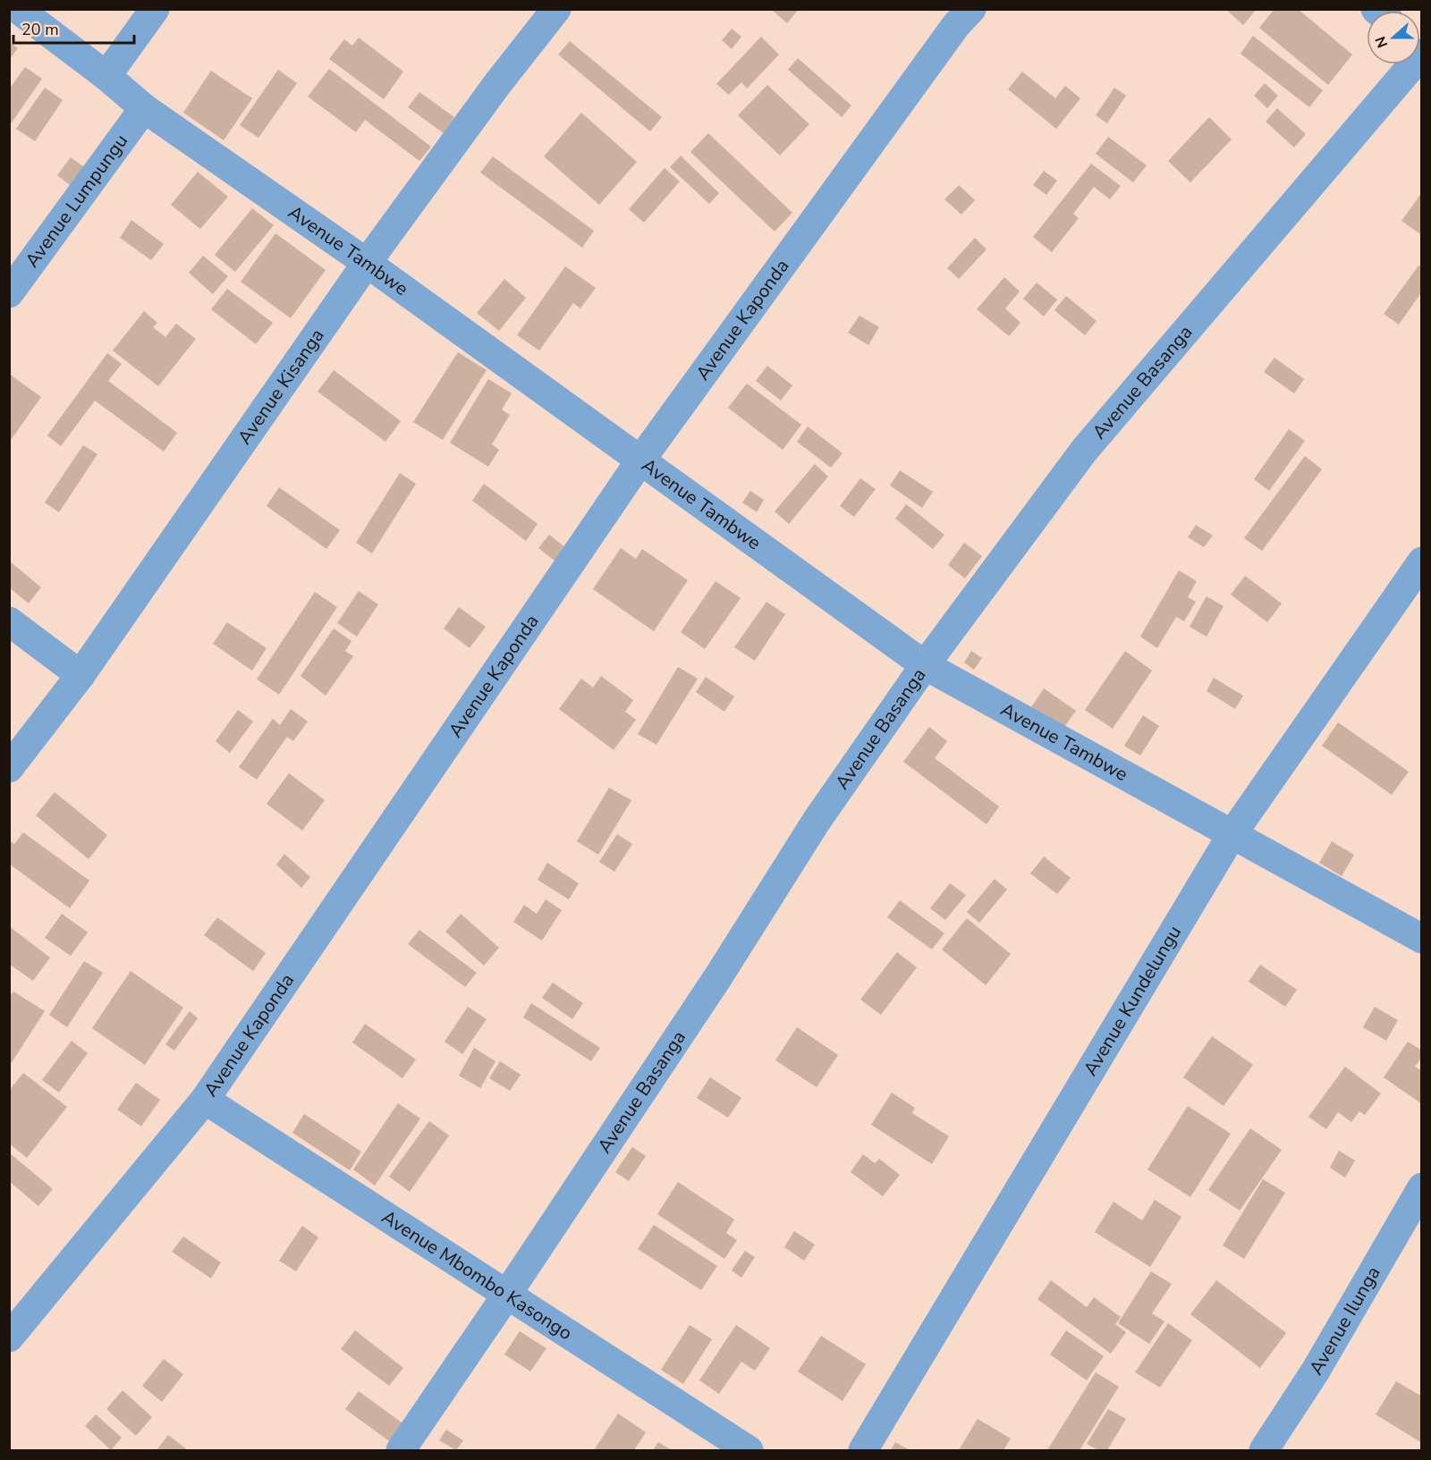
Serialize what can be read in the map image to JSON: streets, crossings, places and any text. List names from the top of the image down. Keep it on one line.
{"streets":{"street":["Avenue Lumpungu","Avenue Tambwe","Avenue Kaponda","Avenue Basanga","Avenue Kisanga","Avenue Kundelungu","Avenue Mbombo Kasongo","Avenue Ilunga"]},"crossings":[["Avenue Lumpungu","Avenue Tambwe"],["Avenue Tambwe","Avenue Kaponda"],["Avenue Tambwe","Avenue Basanga"],["Avenue Tambwe","Avenue Kisanga"],["Avenue Tambwe","Avenue Kundelungu"],["Avenue Kaponda","Avenue Mbombo Kasongo"],["Avenue Basanga","Avenue Mbombo Kasongo"]],"scale_bar":"20 m","north":"left"}
